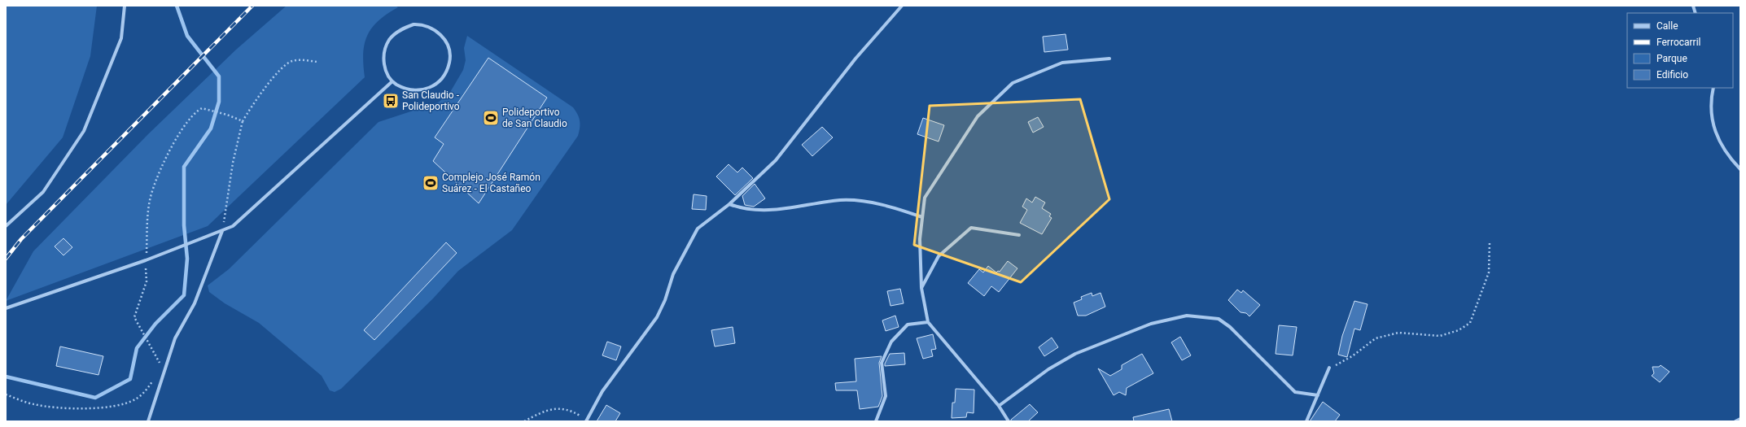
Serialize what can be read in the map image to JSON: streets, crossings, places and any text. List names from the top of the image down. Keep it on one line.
{"places":{"bus stop":["San Claudio - Polideportivo"],"sports":["Polideportivo de San Claudio","Complejo José Ramón Suárez - El Castañeo"]},"legend":["Calle","Ferrocarril","Parque","Edificio"]}
